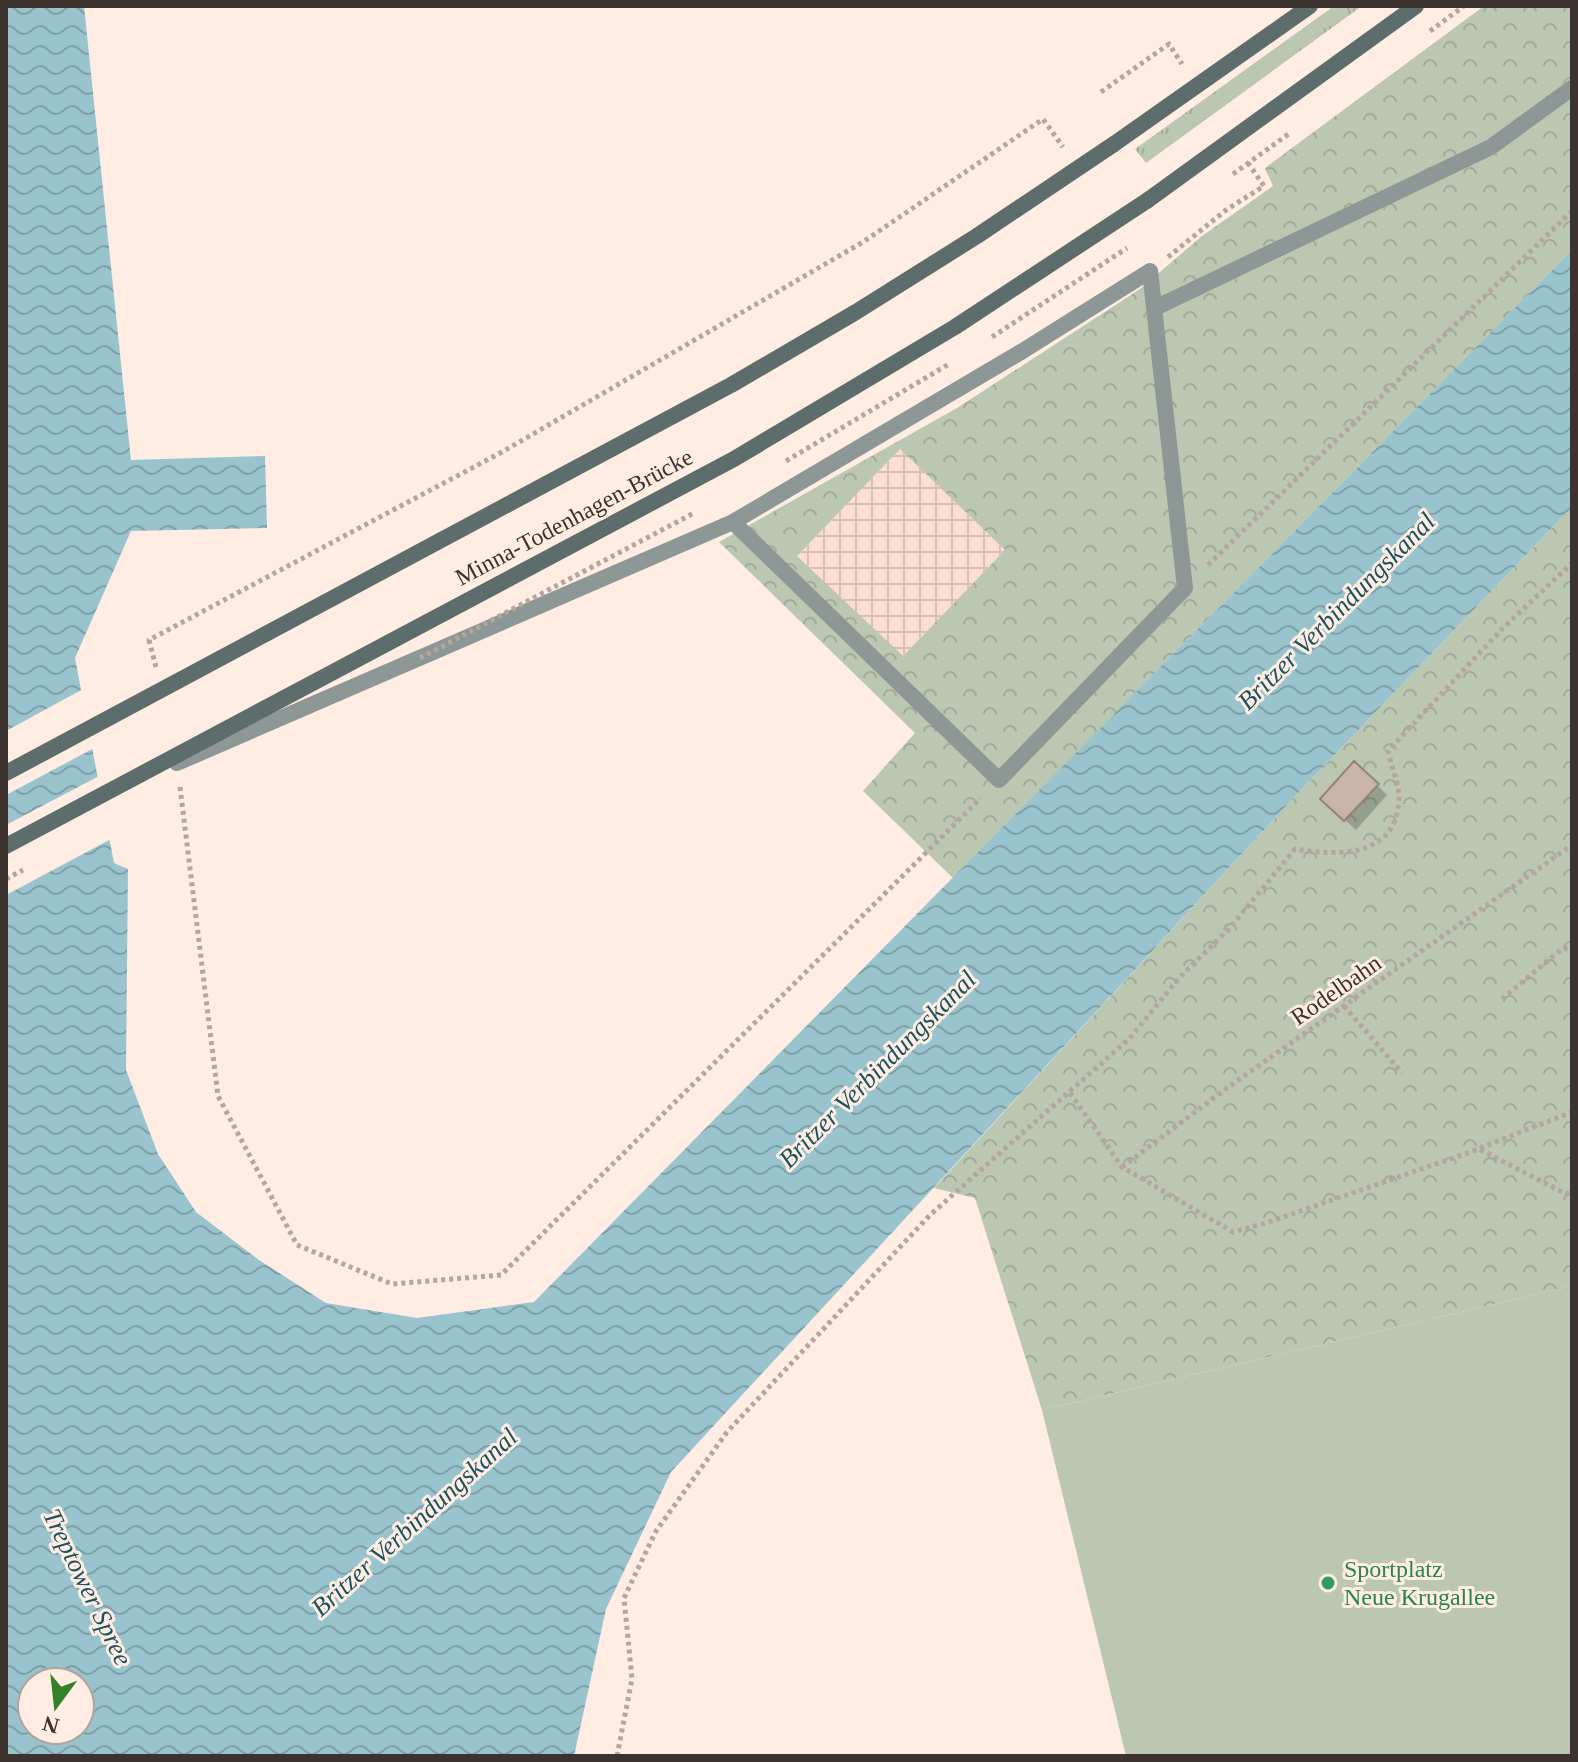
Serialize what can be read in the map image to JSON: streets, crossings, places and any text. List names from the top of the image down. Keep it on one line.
{"streets":{"main road":["Minna-Todenhagen-Brücke"],"path":["Rodelbahn"]},"water":["Britzer Verbindungskanal","Treptower Spree"],"places":["Sportplatz Neue Krugallee"],"north":"bottom"}
